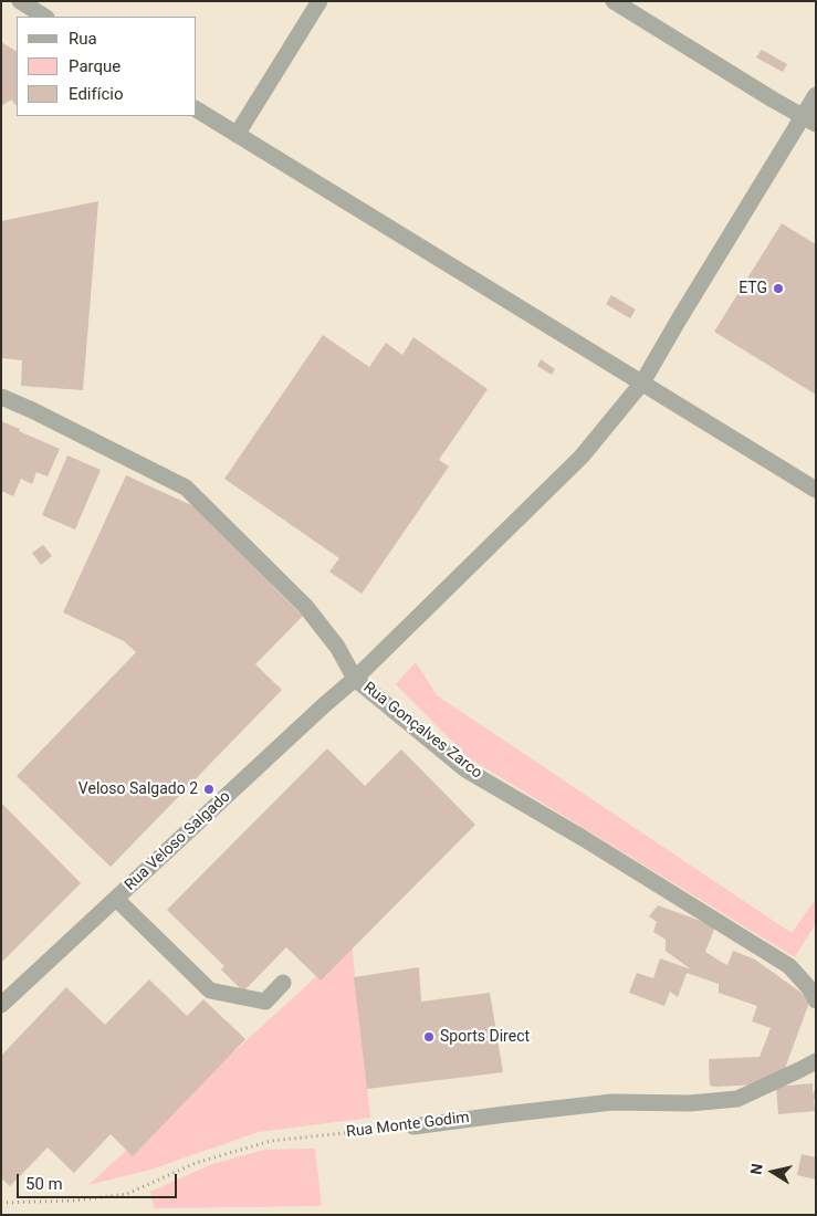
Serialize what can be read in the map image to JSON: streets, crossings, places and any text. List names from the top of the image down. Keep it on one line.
{"streets":{"street":["Rua Gonçalves Zarco","Rua Veloso Salgado","Rua Monte Godim"]},"crossings":[["Rua Gonçalves Zarco","Rua Veloso Salgado"]],"places":["ETG","Veloso Salgado 2","Sports Direct"],"legend":["Rua","Parque","Edifício"],"scale_bar":"50 m","north":"left"}
